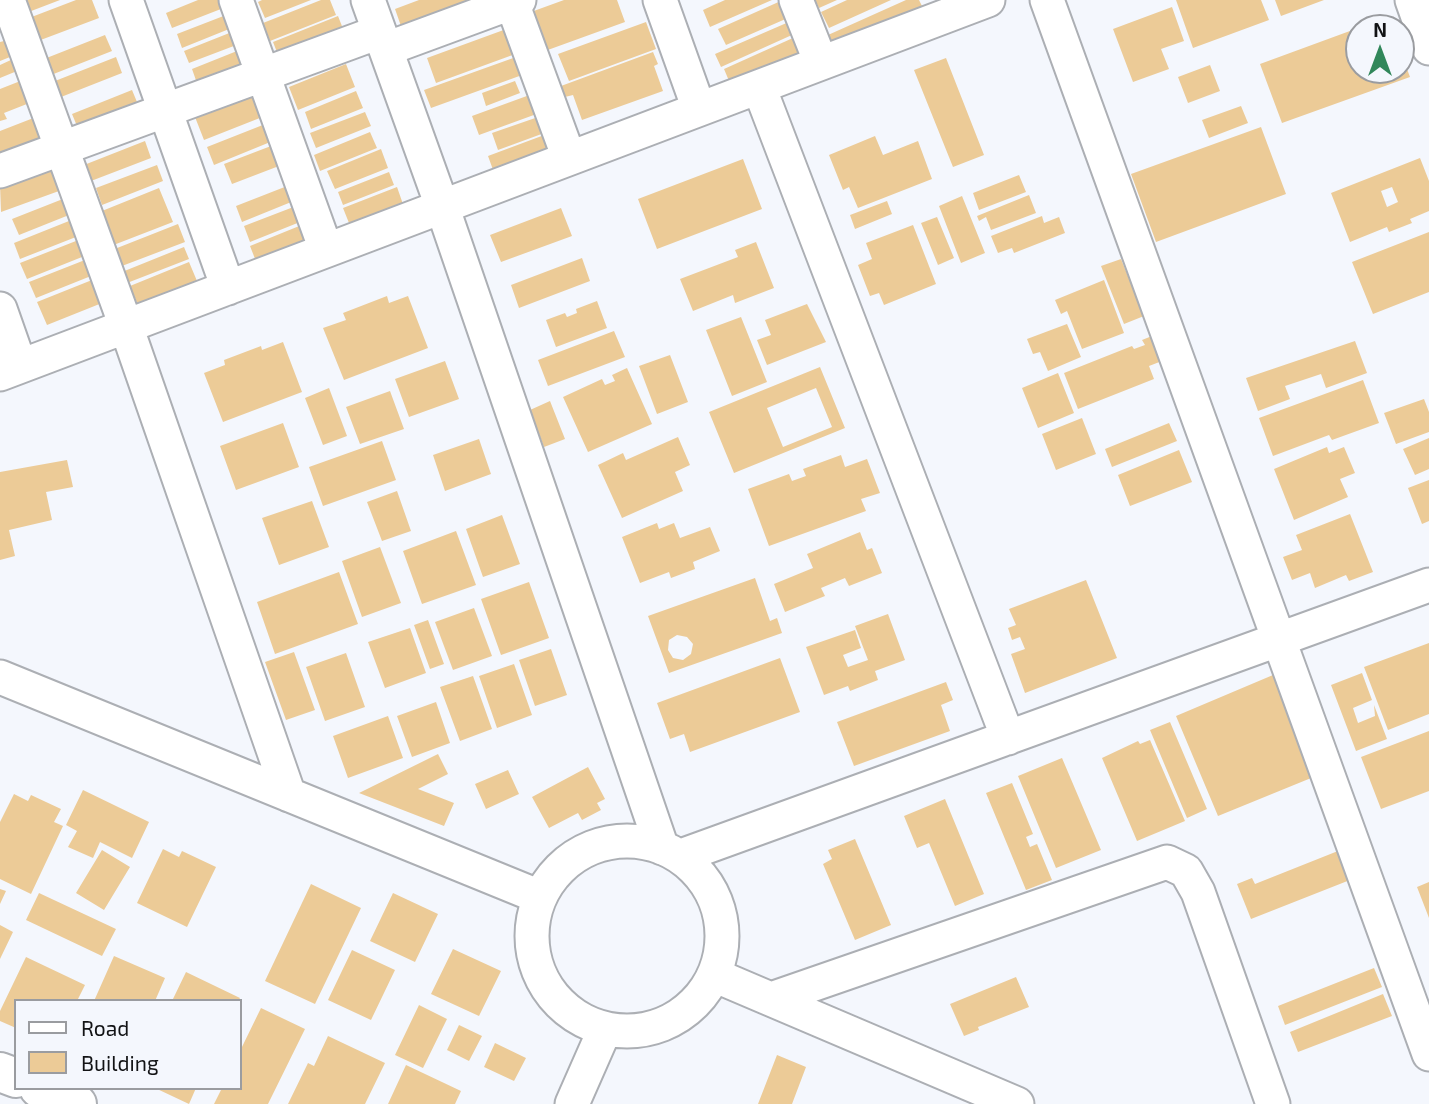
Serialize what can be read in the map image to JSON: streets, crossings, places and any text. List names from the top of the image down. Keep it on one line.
{"legend":["Road","Building"],"north":"top"}
